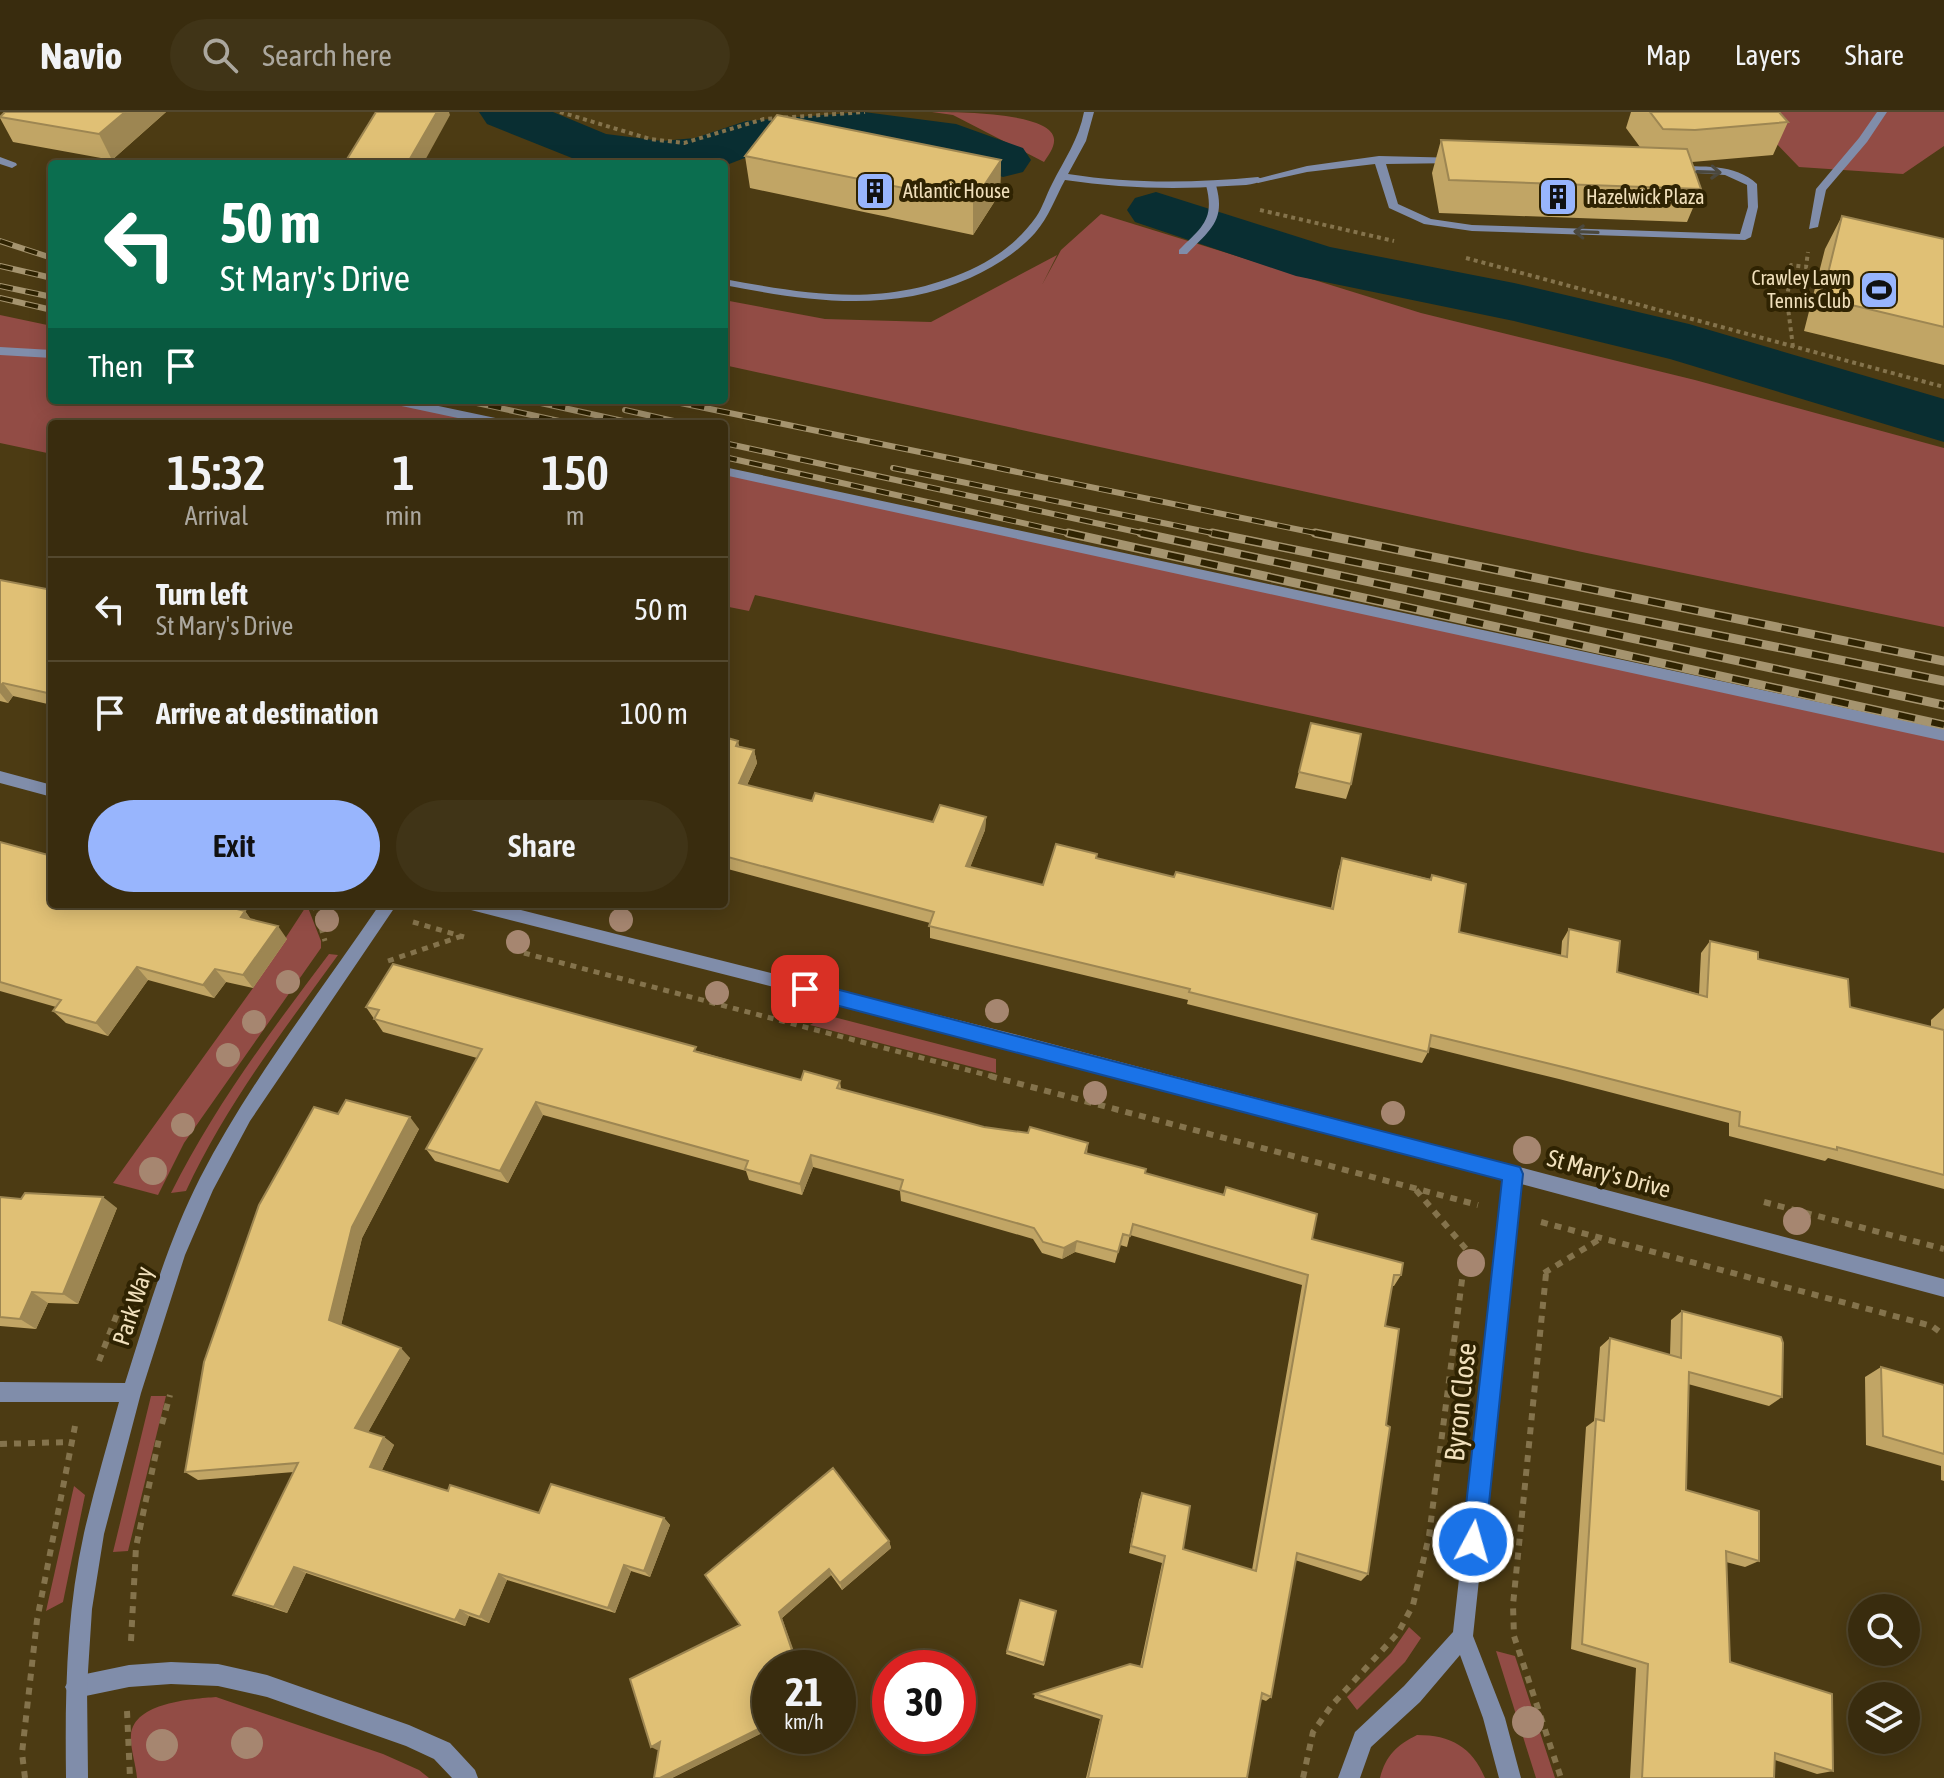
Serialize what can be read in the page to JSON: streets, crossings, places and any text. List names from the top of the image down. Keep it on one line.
{"streets":{"street":["St Mary's Drive","Park Way","Byron Close"]},"crossings":[["St Mary's Drive","Byron Close"]],"places":{"building":["Atlantic House","Hazelwick Plaza"],"sports":["Crawley Lawn Tennis Club"]},"page":{"header":"Navio","search":"Search here","nav":["Map","Layers","Share"],"turn":["50 m","St Mary's Drive"],"then":"Then","eta":["15:32","Arrival","1","min","150","m"],"list":[{"name":"Turn left","note":"St Mary's Drive","value":"50 m"},{"name":"Arrive at destination","value":"100 m"}],"buttons":["Exit","Share"],"speed":"21 km/h","limit":"30"}}
